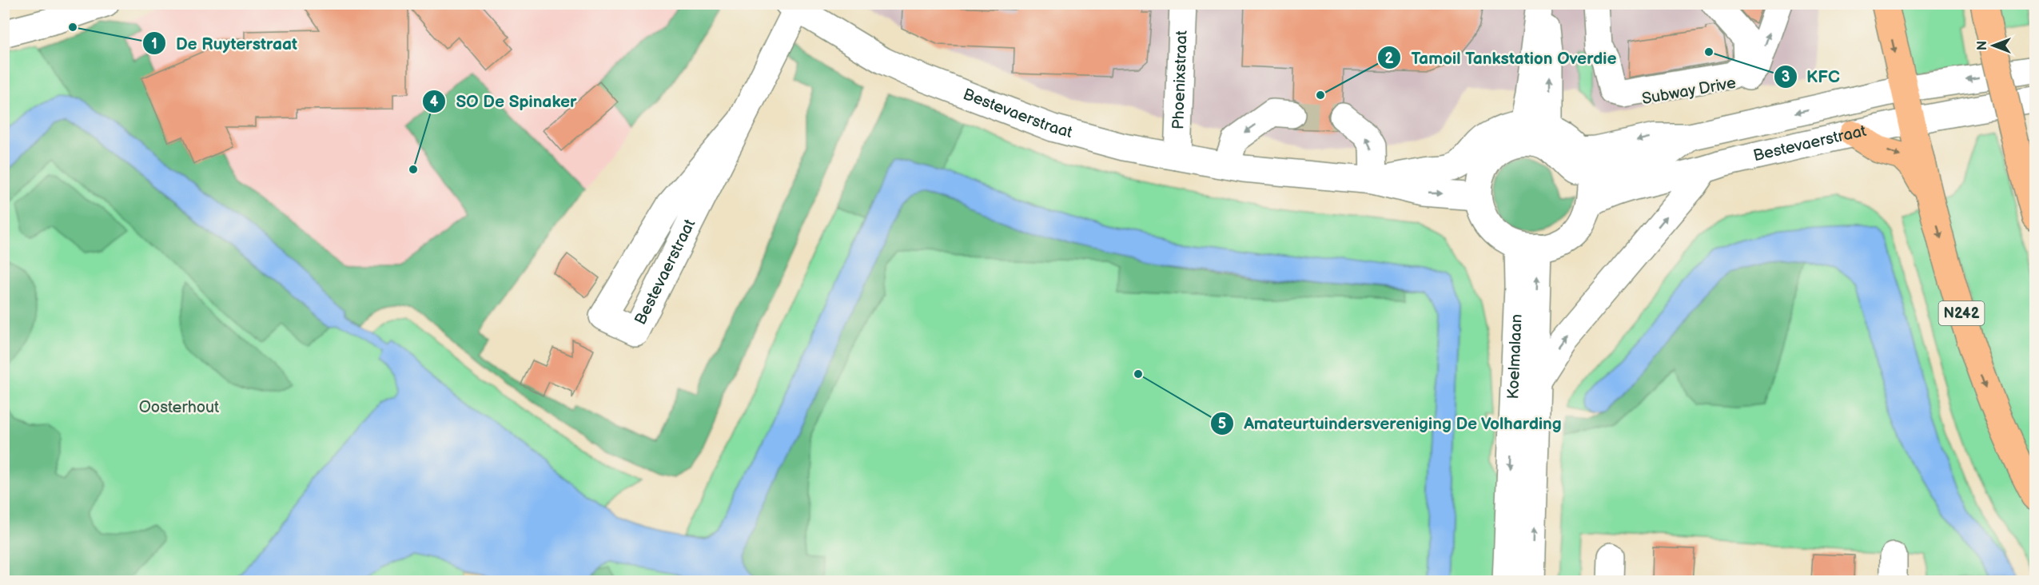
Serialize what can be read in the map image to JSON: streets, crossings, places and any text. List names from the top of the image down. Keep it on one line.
{"streets":{"main road":["N242"],"street":["Phoenixstraat","Subway Drive","Bestevaerstraat","Koelmalaan"]},"crossings":[["Phoenixstraat","Bestevaerstraat"],["Bestevaerstraat","N242"],["Bestevaerstraat","Koelmalaan"]],"parks":["Oosterhout"],"places":["De Ruyterstraat","KFC","Tamoil Tankstation Overdie","SO De Spinaker","Amateurtuindersvereniging De Volharding"],"north":"left"}
